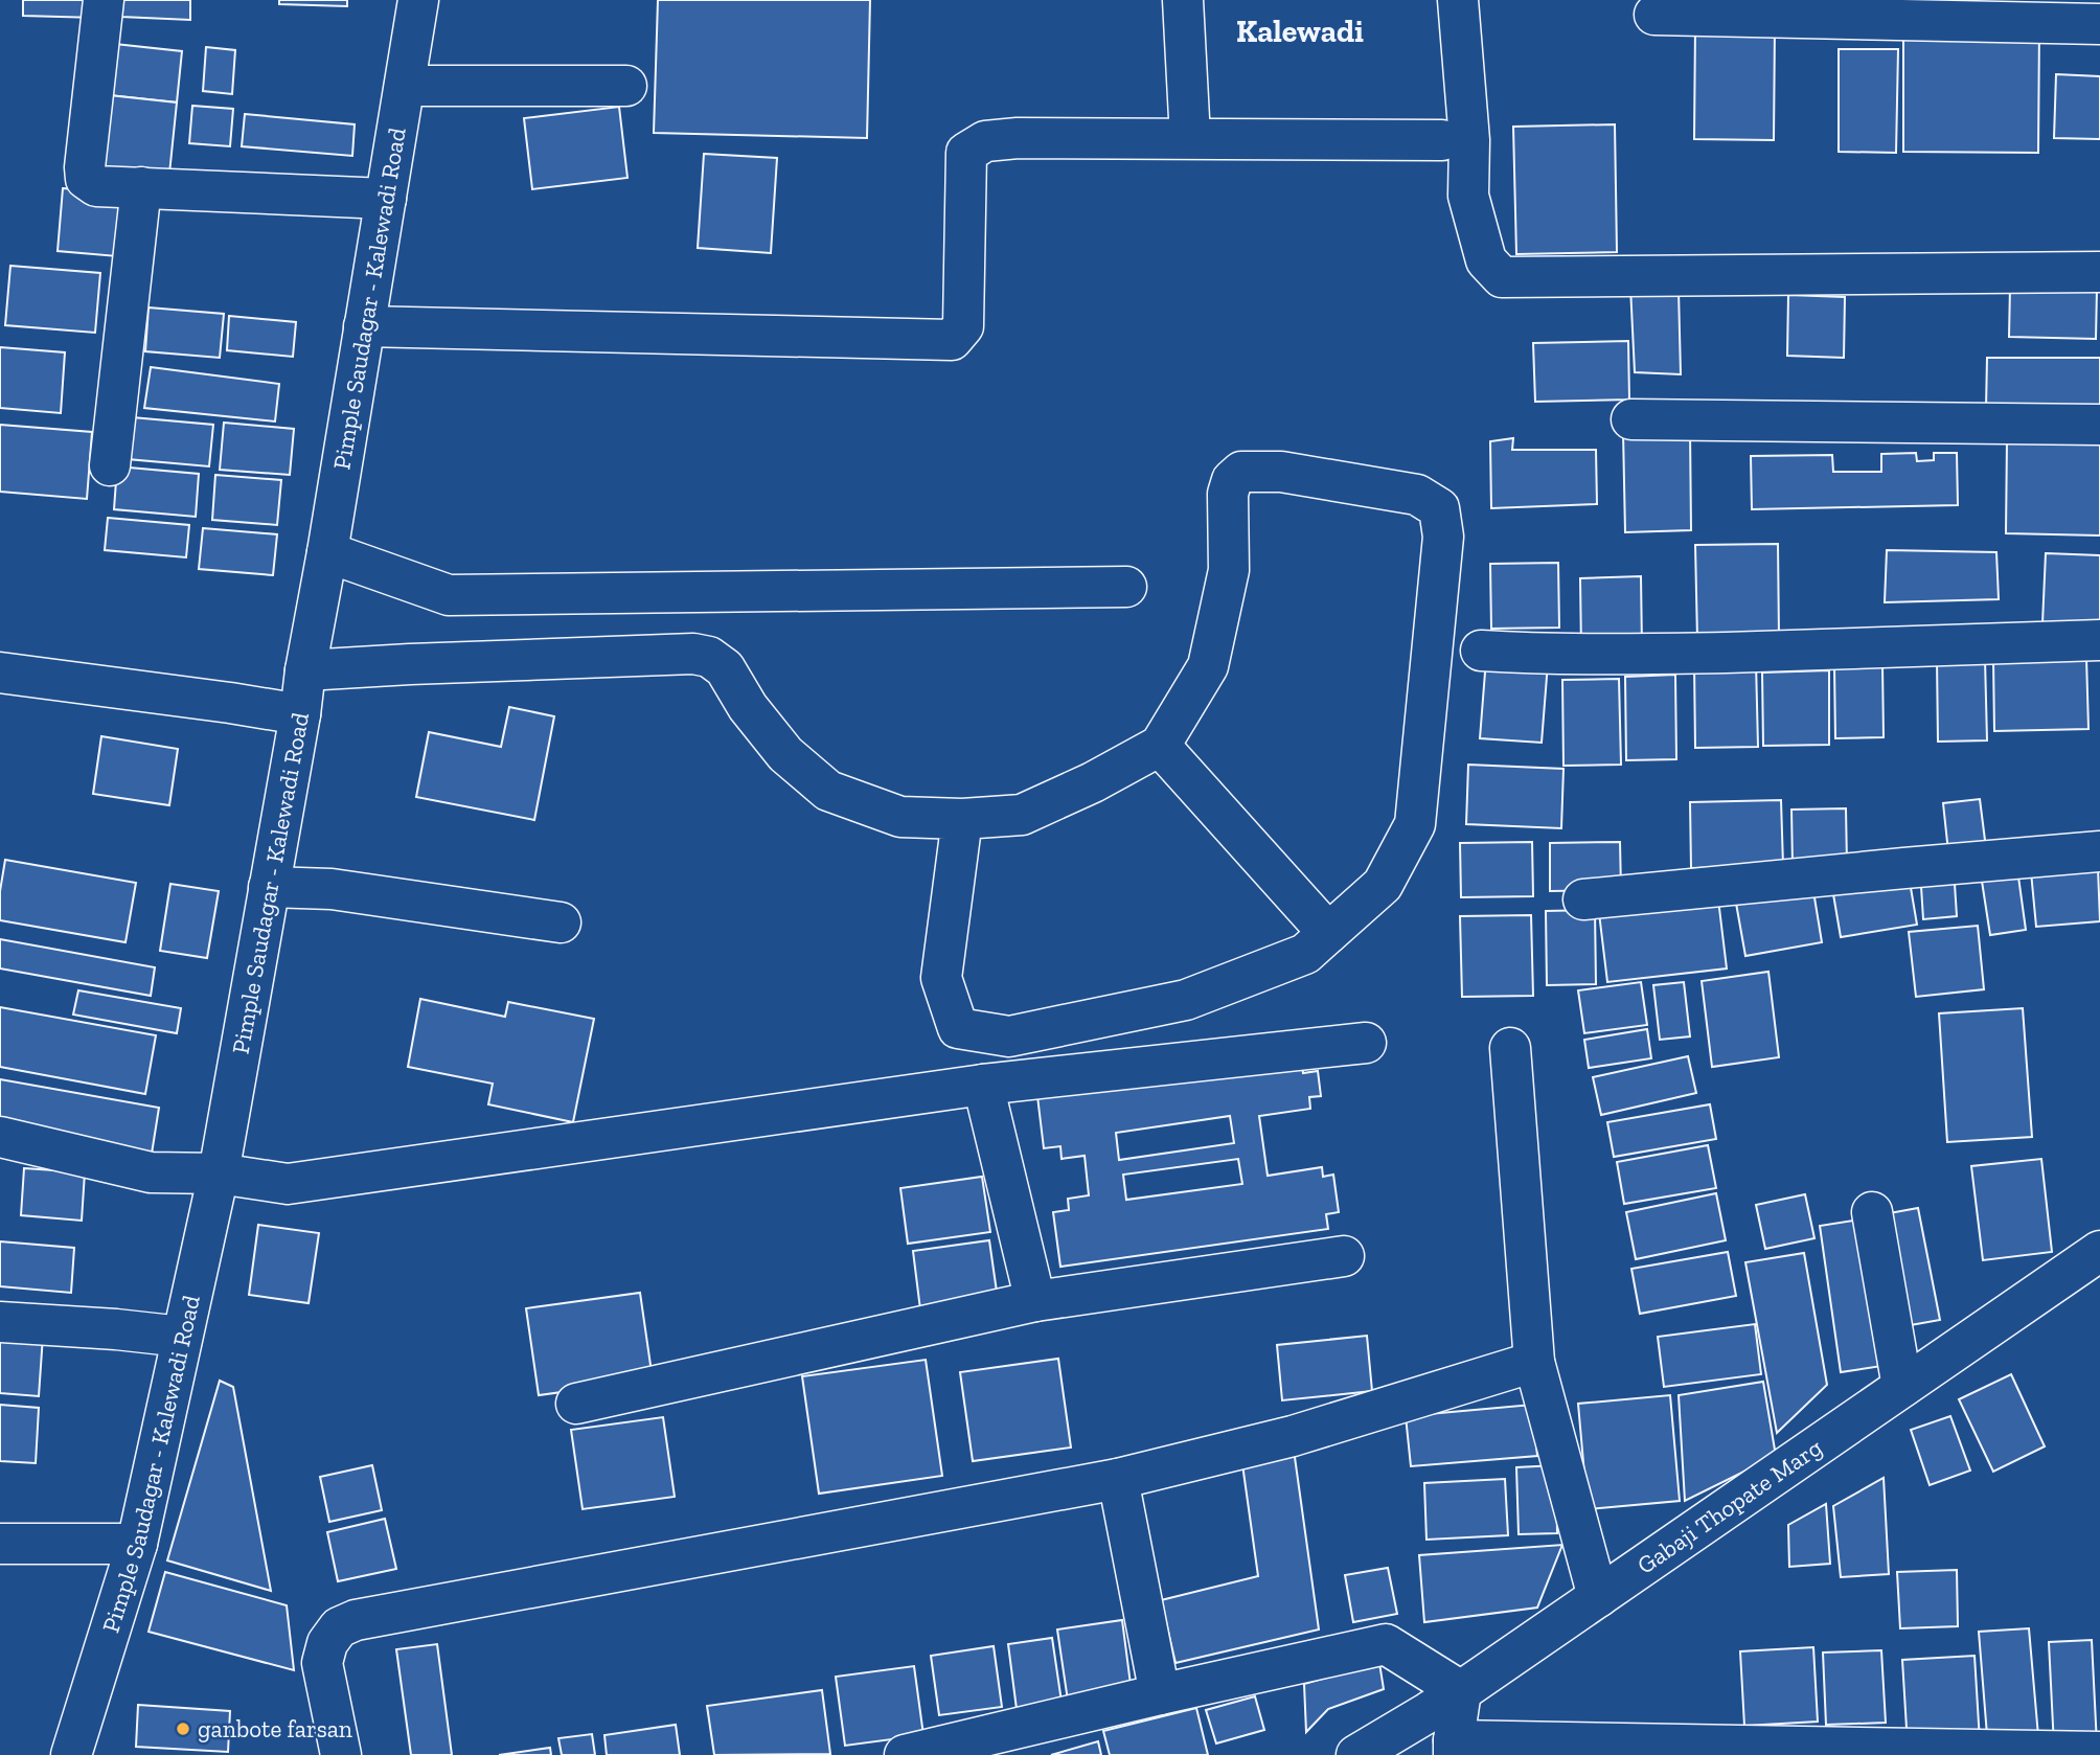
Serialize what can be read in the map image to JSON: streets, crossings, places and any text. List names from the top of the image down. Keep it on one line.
{"streets":{"street":["Pimple Saudagar - Kalewadi Road","Gabaji Thopate Marg"]},"districts":["Kalewadi"],"places":["ganbote farsan"]}
